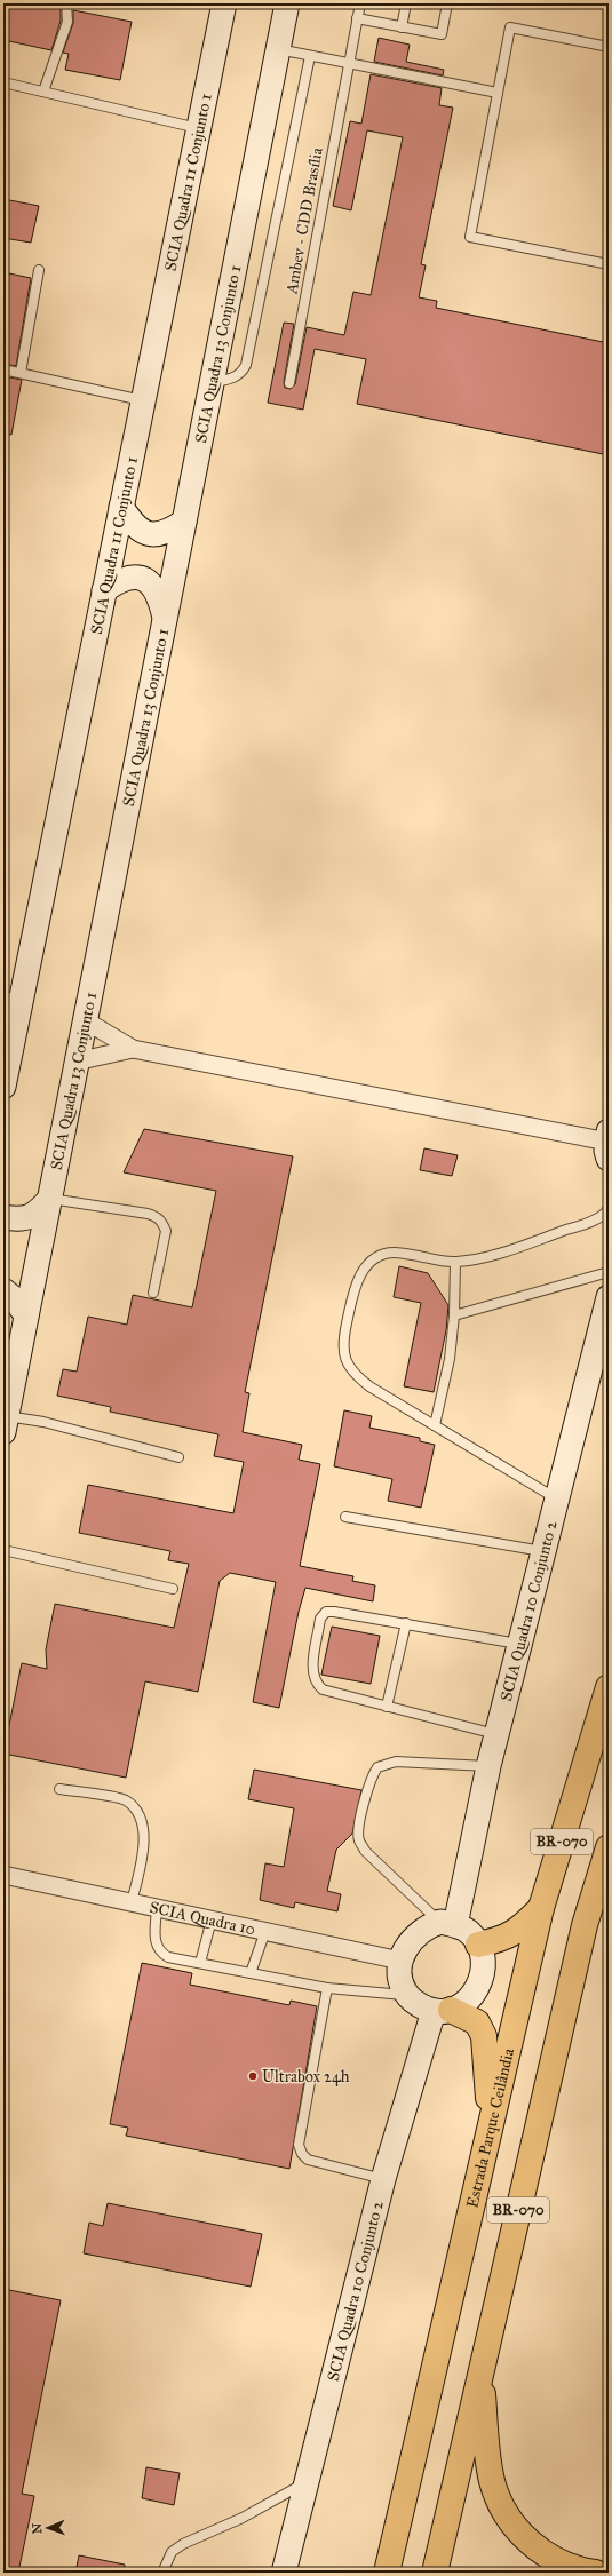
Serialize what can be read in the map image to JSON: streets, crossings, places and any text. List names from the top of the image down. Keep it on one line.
{"streets":{"highway":["BR-070","Estrada Parque Ceilândia"],"street":["SCIA Quadra 11 Conjunto 1","SCIA Quadra 13 Conjunto 1","SCIA Quadra 10 Conjunto 2","SCIA Quadra 10"],"lane":["Ambev - CDD Brasília"]},"crossings":[["SCIA Quadra 10 Conjunto 2","SCIA Quadra 10"]],"places":["Ultrabox 24h"],"north":"left"}
